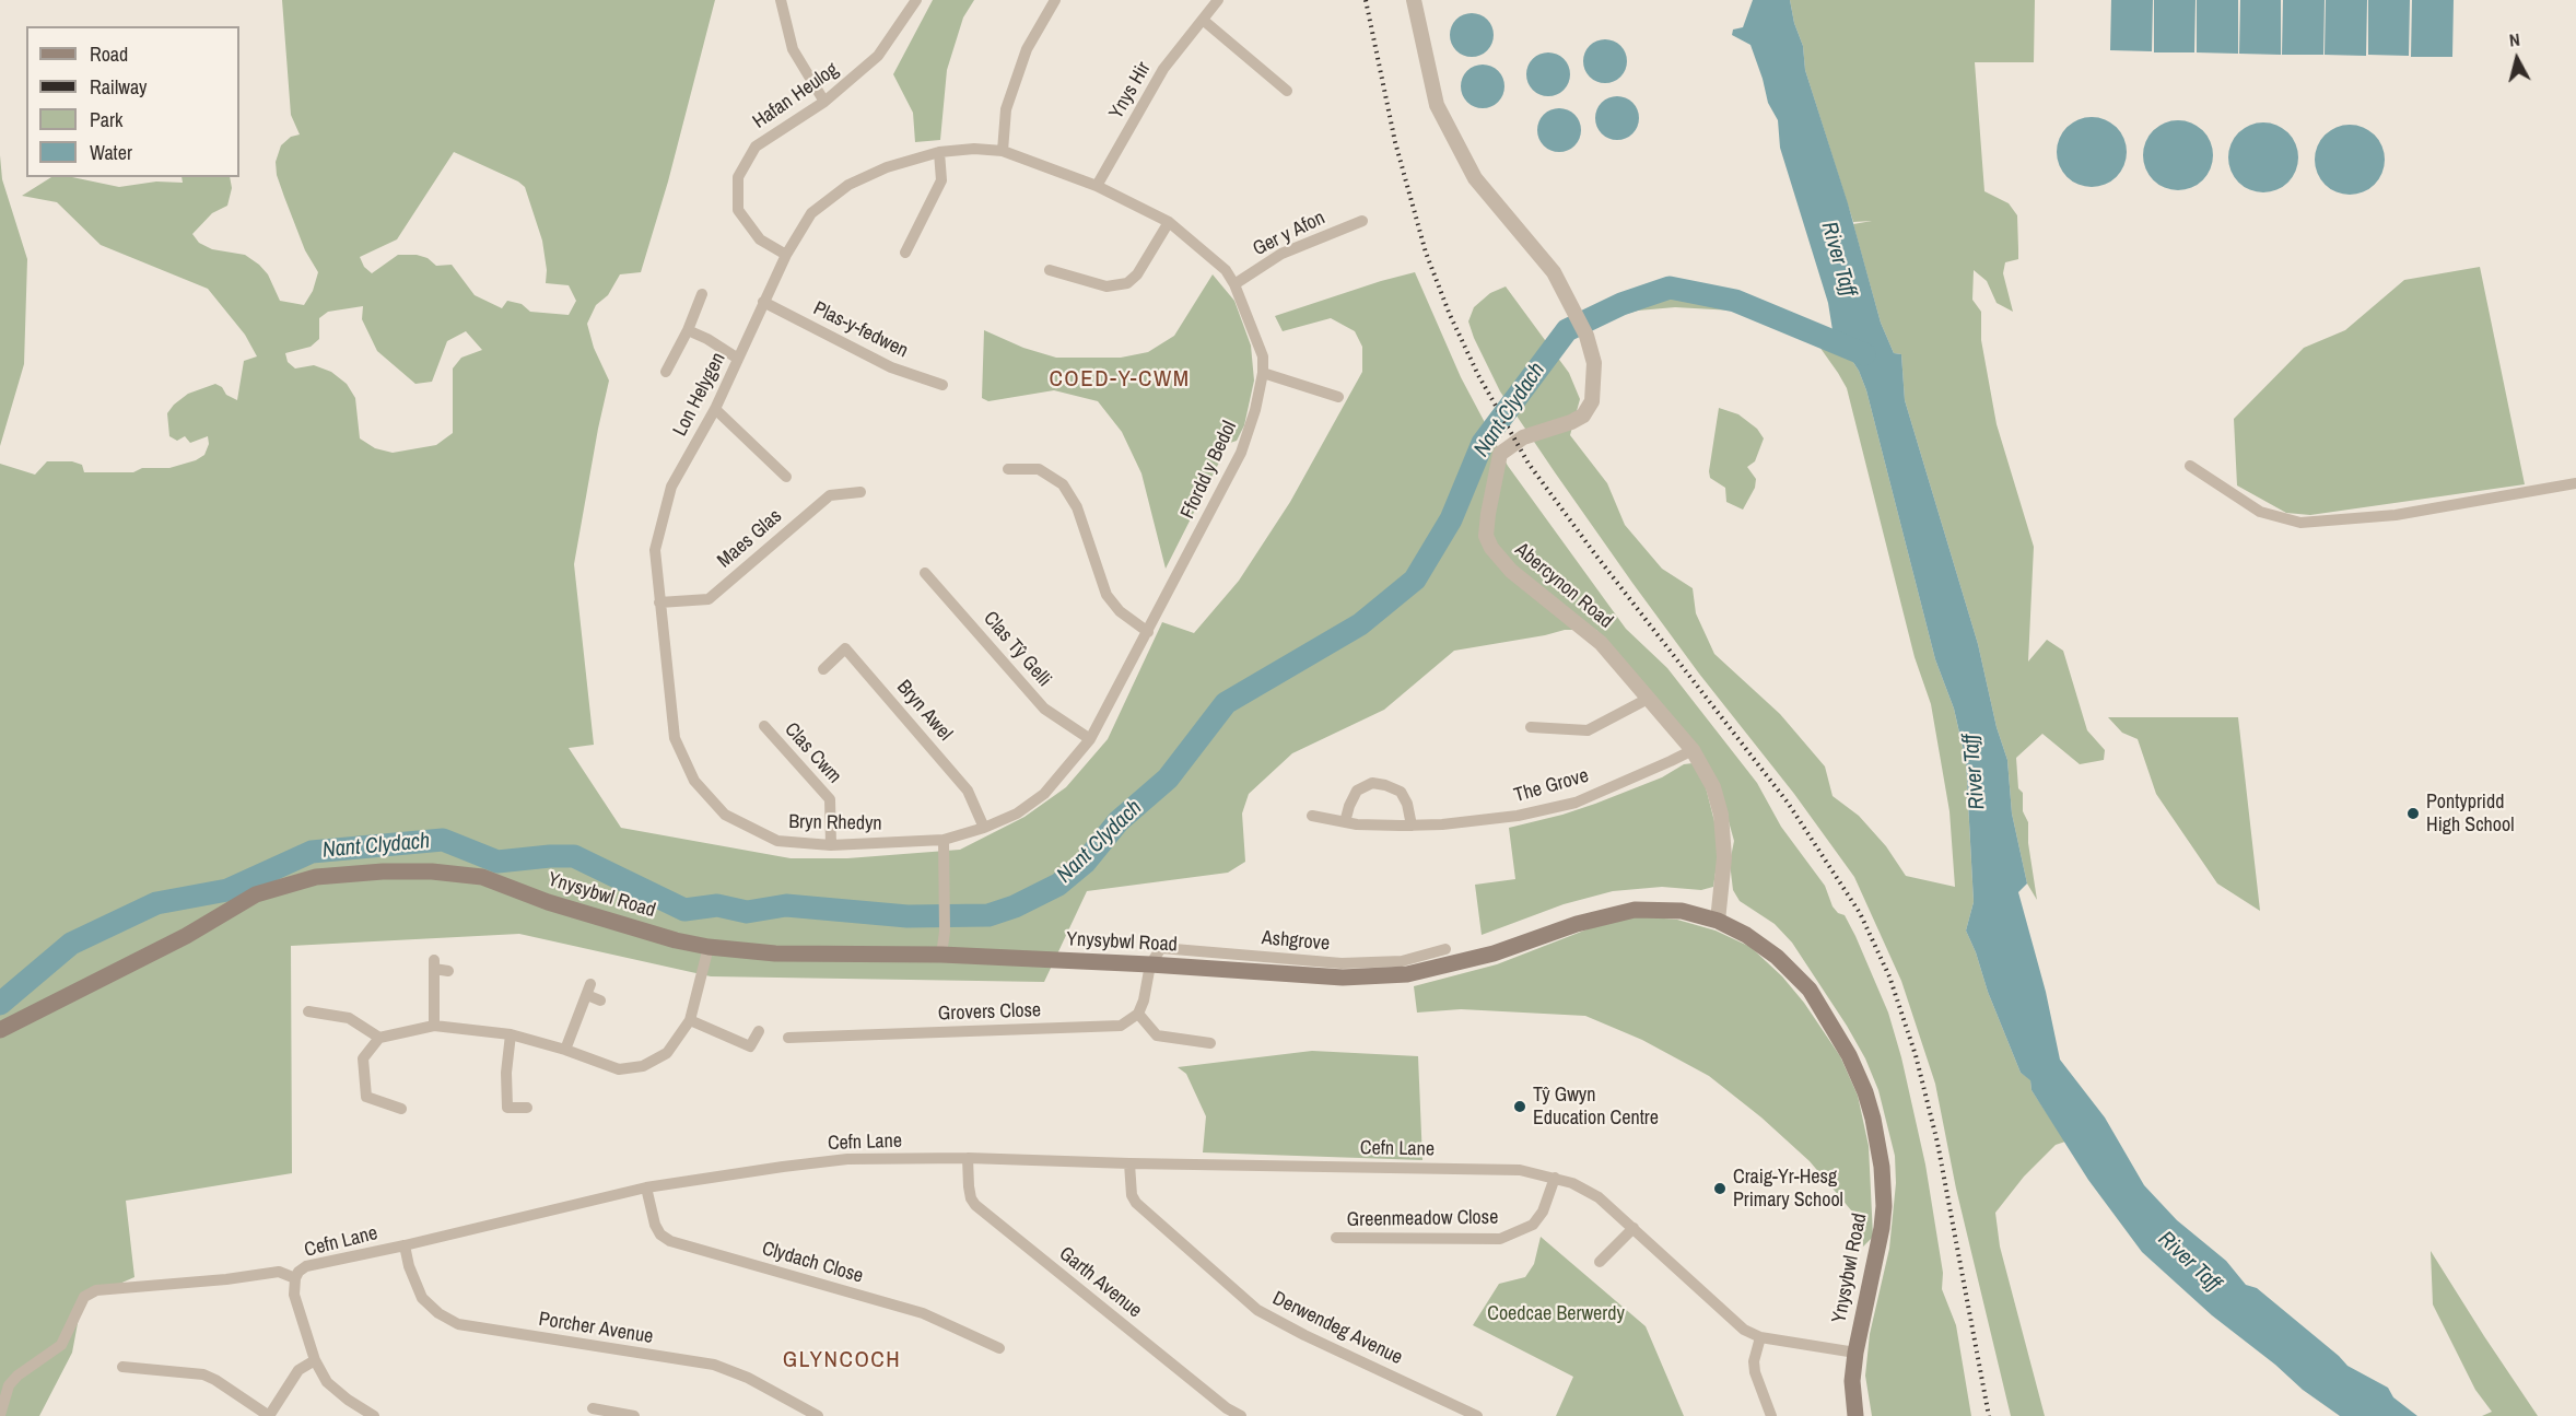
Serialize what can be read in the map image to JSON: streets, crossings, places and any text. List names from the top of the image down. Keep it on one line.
{"streets":{"main road":["Ynysybwl Road"],"street":["Ynys Hir","Hafan Heulog","Ger y Afon","Plas-y-fedwen","Lon Helygen","Ffordd y Bedol","Maes Glas","Abercynon Road","Clas Tŷ Gelli","Bryn Awel","Clas Cwm","The Grove","Bryn Rhedyn","Ashgrove","Grovers Close","Cefn Lane","Greenmeadow Close","Clydach Close","Garth Avenue","Porcher Avenue","Derwendeg Avenue"]},"crossings":[["Ynys Hir","Ffordd y Bedol"],["Hafan Heulog","Lon Helygen"],["Ger y Afon","Ffordd y Bedol"],["Plas-y-fedwen","Lon Helygen"],["Lon Helygen","Ffordd y Bedol"],["Lon Helygen","Maes Glas"],["Lon Helygen","Bryn Rhedyn"],["Ffordd y Bedol","Clas Tŷ Gelli"],["Ffordd y Bedol","Bryn Awel"],["Ffordd y Bedol","Bryn Rhedyn"],["Maes Glas","Bryn Rhedyn"],["Abercynon Road","The Grove"],["Abercynon Road","Ynysybwl Road"],["Clas Cwm","Bryn Rhedyn"],["Ynysybwl Road","Ashgrove"],["Ynysybwl Road","Cefn Lane"],["Cefn Lane","Greenmeadow Close"],["Cefn Lane","Clydach Close"],["Cefn Lane","Garth Avenue"],["Cefn Lane","Porcher Avenue"],["Cefn Lane","Derwendeg Avenue"]],"districts":["COED-Y-CWM","GLYNCOCH"],"water":["River Taff","Nant Clydach"],"parks":["Coedcae Berwerdy"],"places":["Pontypridd High School","Tŷ Gwyn Education Centre","Craig-Yr-Hesg Primary School"],"legend":["Road","Railway","Park","Water"],"north":"top"}
